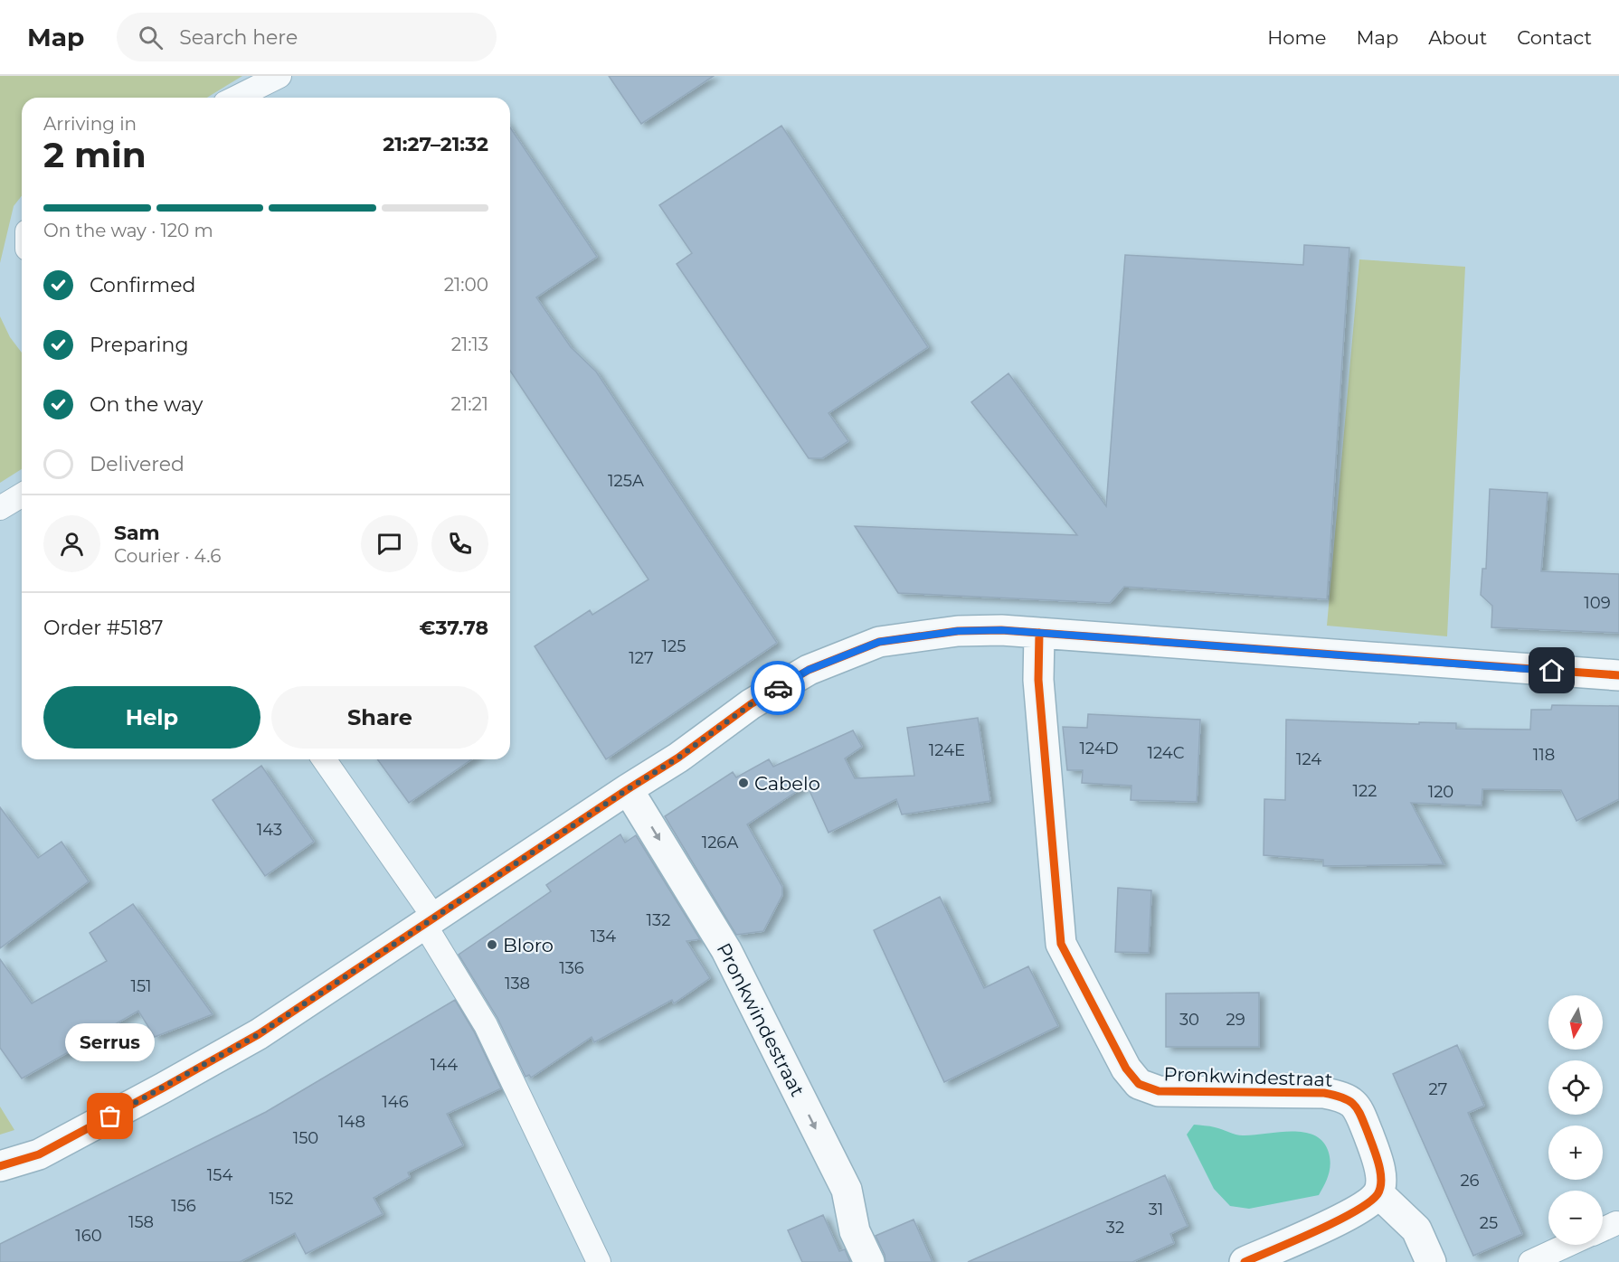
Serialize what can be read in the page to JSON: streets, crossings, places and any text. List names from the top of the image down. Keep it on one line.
{"streets":{"street":["Pronkwindestraat"]},"one_way":["Pronkwindestraat"],"places":["Cabelo","Bloro","Serrus"],"house_numbers":["125A","109","125","127","124D","124E","124C","118","124","122","120","143","126A","132","134","136","138","151","30","29","144","27","146","148","150","154","26","152","156","31","158","25","32","160"],"north":"bottom","page":{"header":"Map","search":"Search here","nav":["Home","Map","About","Contact"],"heading":["2 min","Arriving in","21:27–21:32"],"panel":["Sam","Courier · 4.6","Order #5187","€37.78"],"bar":"On the way · 120 m","list":[["Confirmed","21:00"],["Preparing","21:13"],["On the way","21:21"],"Delivered"],"buttons":["Help","Share"],"map_buttons":["+","−"],"bubble":"Serrus"}}
